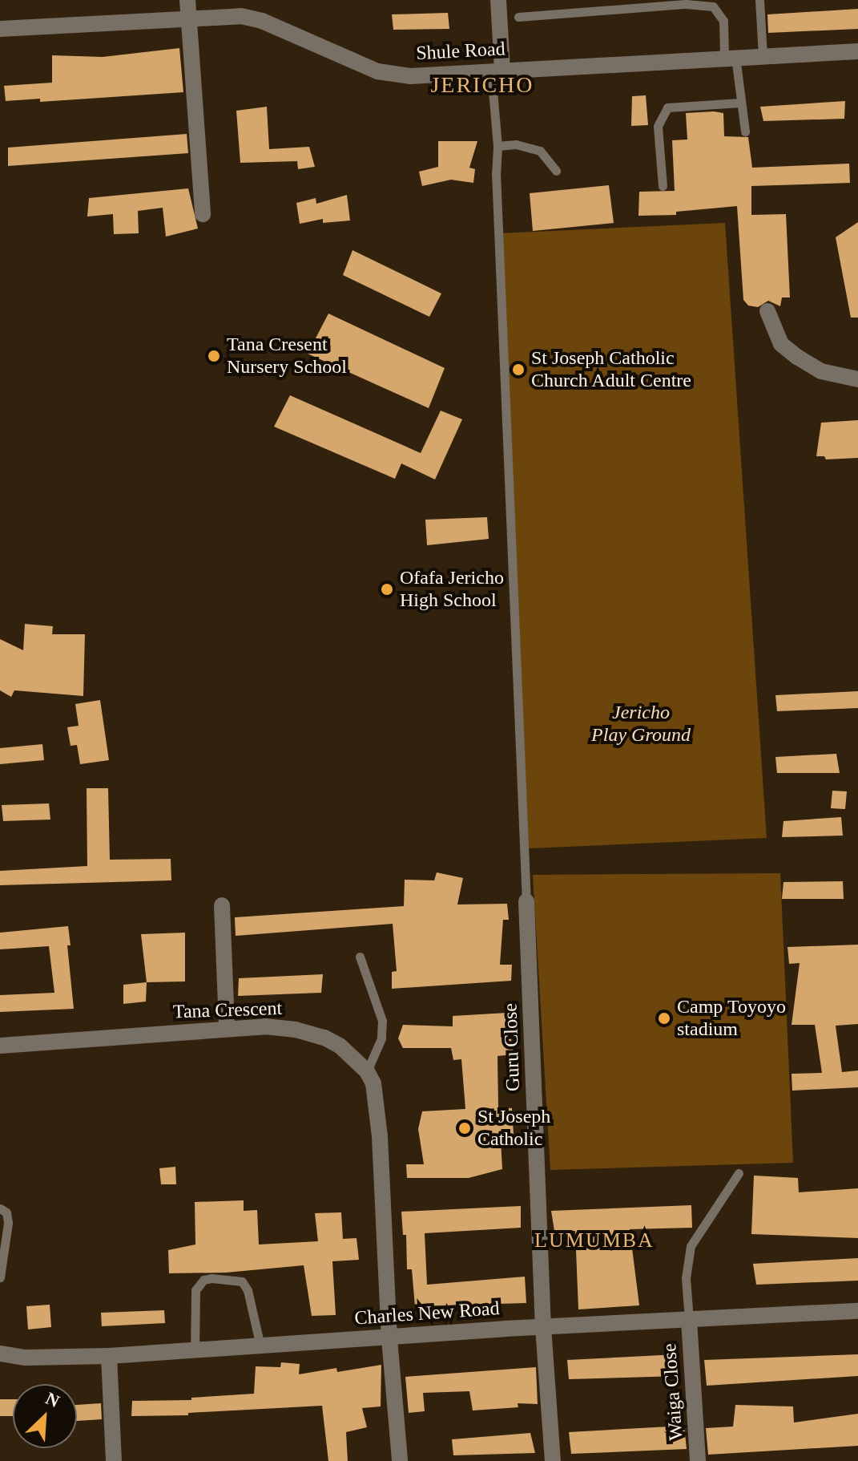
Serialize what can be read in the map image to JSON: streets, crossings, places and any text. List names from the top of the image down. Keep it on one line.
{"streets":{"street":["Shule Road","Tana Crescent","Guru Close","Charles New Road","Waiga Close"]},"crossings":[["Guru Close","Charles New Road"],["Charles New Road","Waiga Close"]],"districts":["JERICHO","LUMUMBA"],"parks":["Jericho Play Ground"],"places":["Tana Cresent Nursery School","St Joseph Catholic Church Adult Centre","Ofafa Jericho High School","Camp Toyoyo stadium","St Joseph Catholic"],"north":"top right"}
